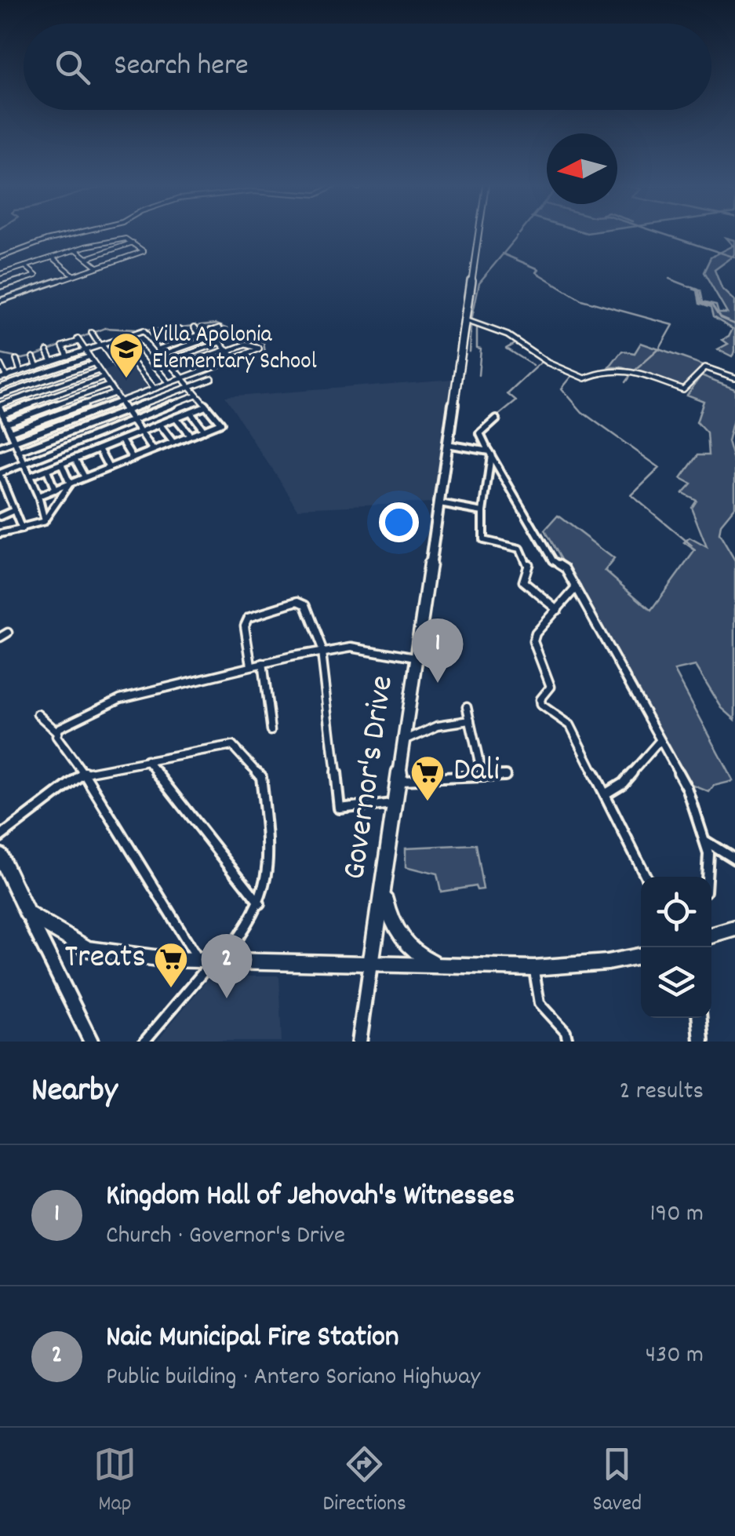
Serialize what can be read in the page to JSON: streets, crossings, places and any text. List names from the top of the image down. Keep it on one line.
{"streets":{"main road":["Governor's Drive"]},"places":{"school or university":["Villa Apolonia Elementary School"],"supermarket":["Dali","Treats"]},"north":"left","page":{"search":"Search here","pins":["1","2"],"heading":["Nearby","2 results"],"list":[{"mark":"1","name":"Kingdom Hall of Jehovah's Witnesses","note":"Church · Governor's Drive","value":"190 m"},{"mark":"2","name":"Naic Municipal Fire Station","note":"Public building · Antero Soriano Highway","value":"430 m"}],"nav":["Map","Directions","Saved"]}}
